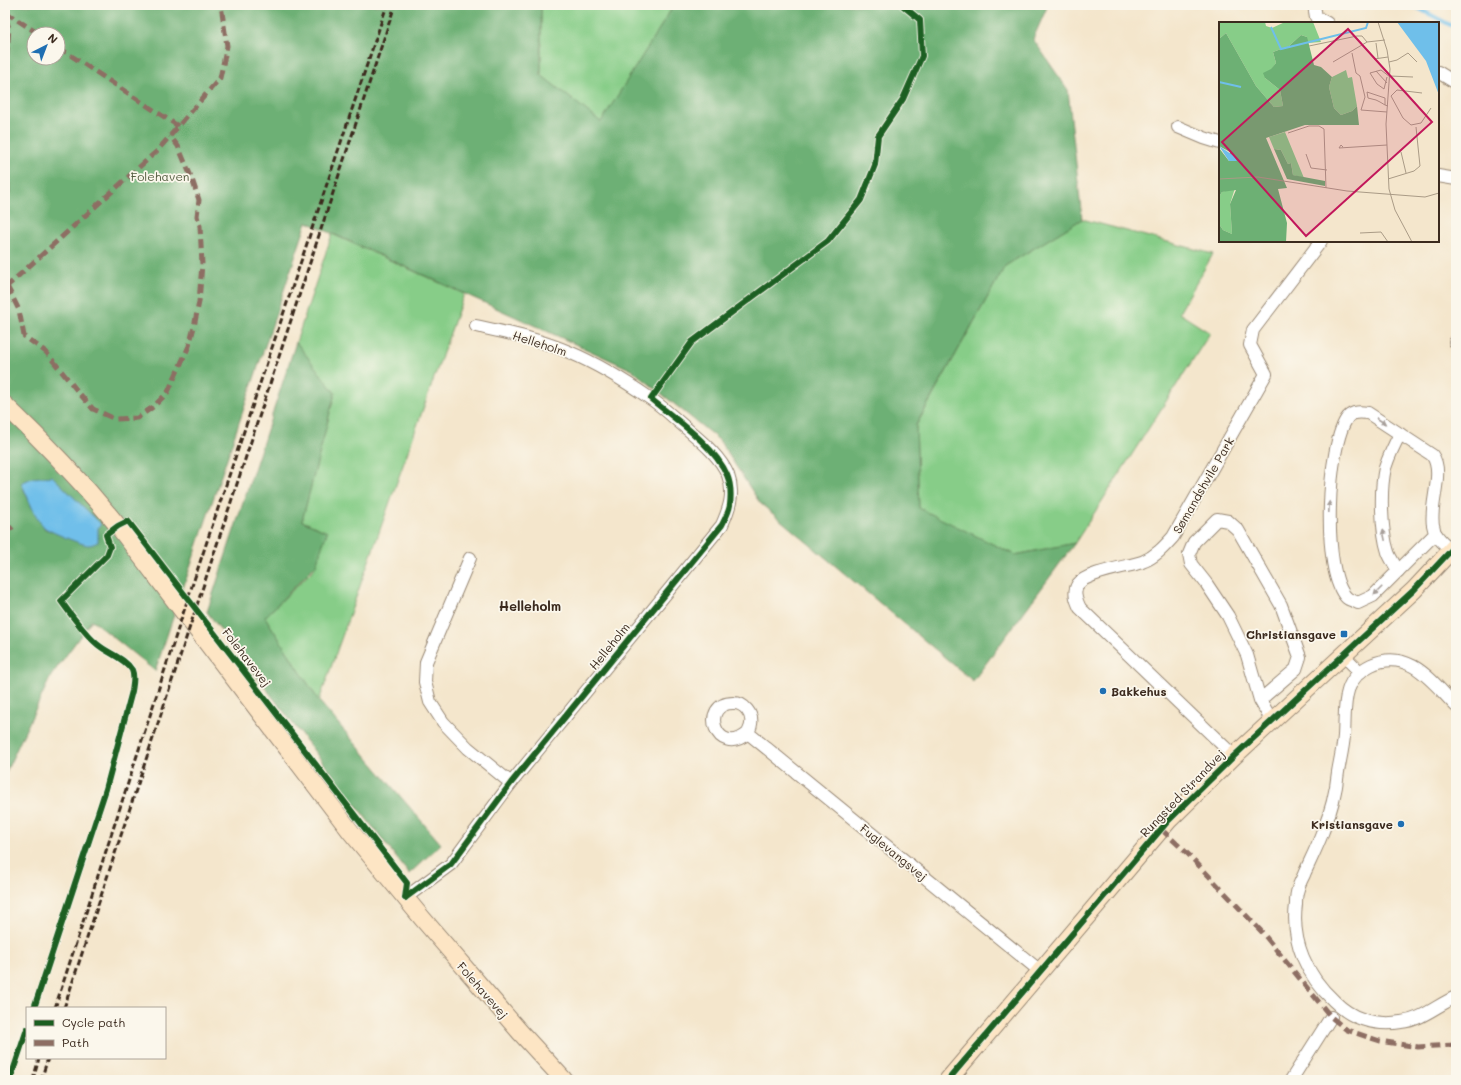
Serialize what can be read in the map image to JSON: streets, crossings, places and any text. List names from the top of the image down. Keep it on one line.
{"streets":{"street":["Helleholm","Sømandshvile Park","Folehavevej","Rungsted Strandvej","Fuglevangsvej"]},"crossings":[["Helleholm","Folehavevej"],["Sømandshvile Park","Rungsted Strandvej"],["Rungsted Strandvej","Fuglevangsvej"]],"districts":["Helleholm"],"parks":["Folehaven"],"places":{"transit":["Christiansgave"],"other":["Bakkehus","Kristiansgave"]},"legend":["Cycle path","Path"],"north":"top right"}
